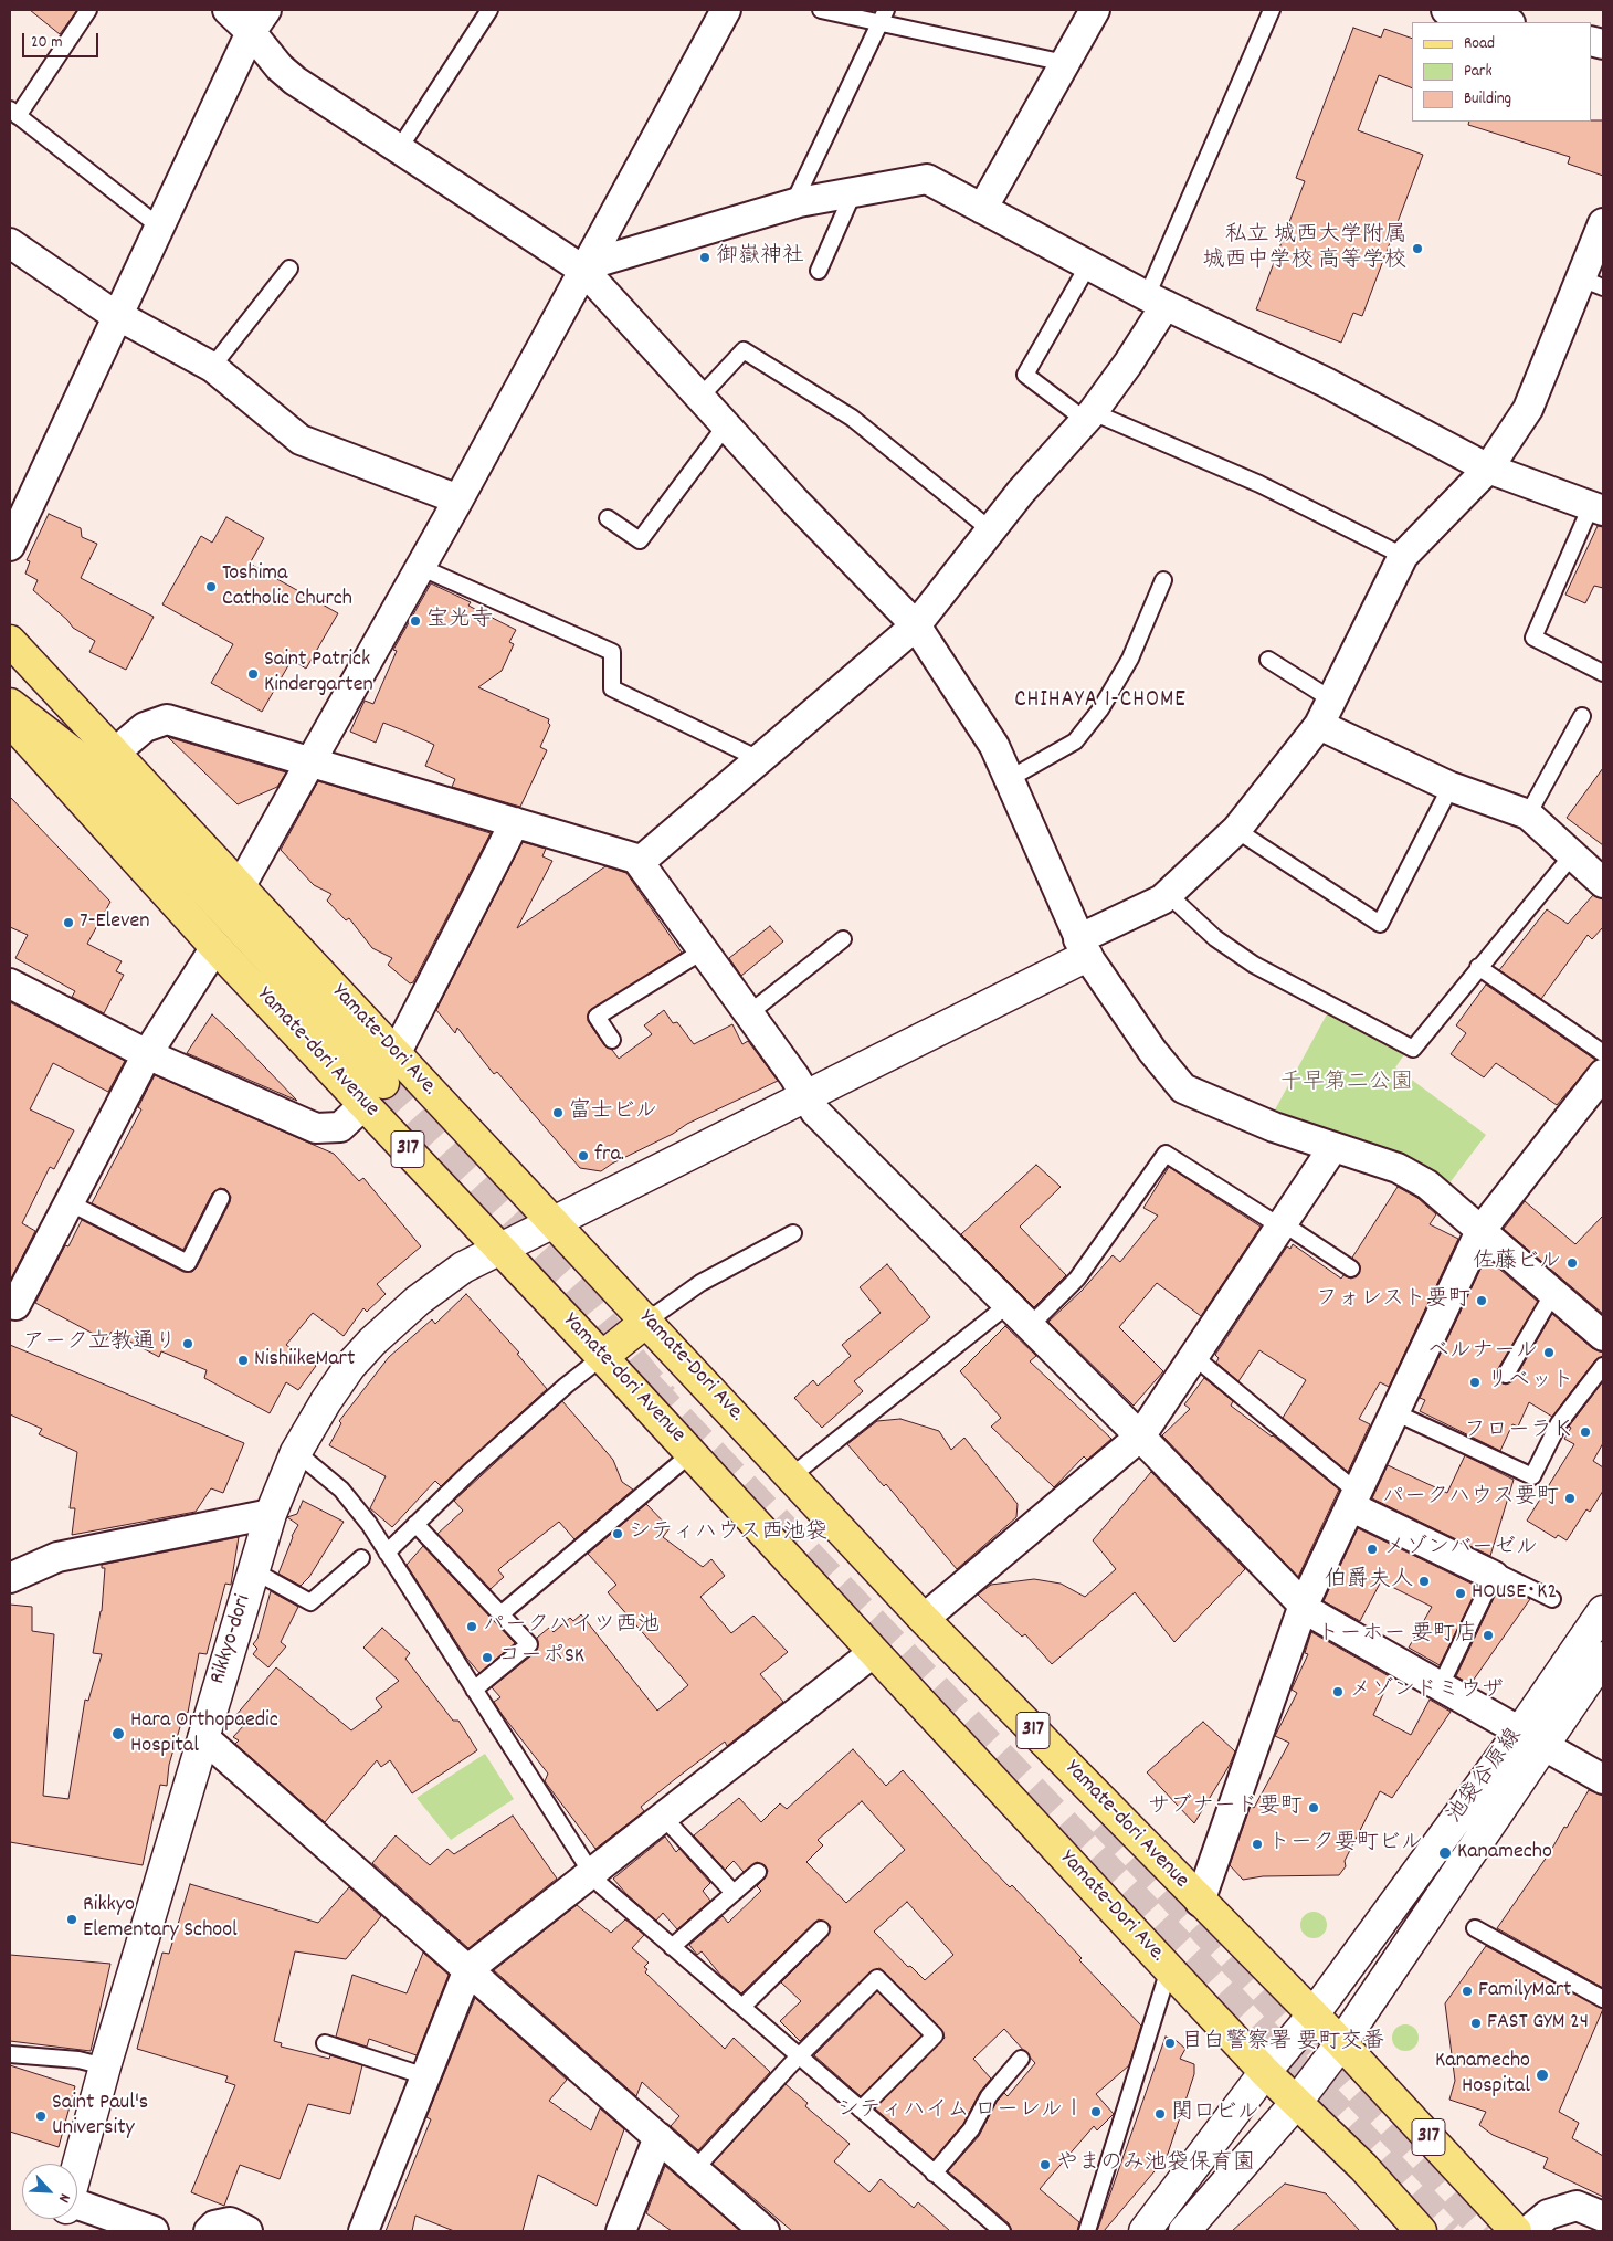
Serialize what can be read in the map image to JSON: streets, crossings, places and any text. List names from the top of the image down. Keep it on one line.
{"streets":{"main road":["Yamate-Dori Ave.","Yamate-dori Avenue","317"],"street":["Rikkyo-dori","池袋谷原線"]},"crossings":[["Yamate-Dori Ave.","Yamate-dori Avenue"],["Yamate-Dori Ave.","Rikkyo-dori"],["Yamate-Dori Ave.","池袋谷原線"],["Yamate-dori Avenue","317"],["Yamate-dori Avenue","Rikkyo-dori"],["Yamate-dori Avenue","池袋谷原線"],["317","池袋谷原線"]],"districts":["CHIHAYA 1-CHOME"],"parks":["千早第二公園"],"places":["私立 城西大学附属 城西中学校 高等学校","御嶽神社","Toshima Catholic Church","宝光寺","Saint Patrick Kindergarten","7-Eleven","富士ビル","fra.","佐藤ビル","フォレスト要町","アーク立教通り","ベルナール","NishiikeMart","リベット","フローラＫ","パークハウス要町","シティハウス西池袋","メゾンバーゼル","伯爵夫人","HOUSE･K2","パークハイツ西池","トーホー 要町店","コーポSK","メゾンドミウザ","Hara Orthopaedic Hospital","サブナード要町","トーク要町ビル","Kanamecho","Rikkyo Elementary School","FamilyMart","FAST GYM 24","目白警察署 要町交番","Kanamecho Hospital","シティハイム ローレルⅠ","関口ビル","Saint Paul's University","やまのみ池袋保育園"],"legend":["Road","Park","Building"],"scale_bar":"20 m","north":"bottom right"}
